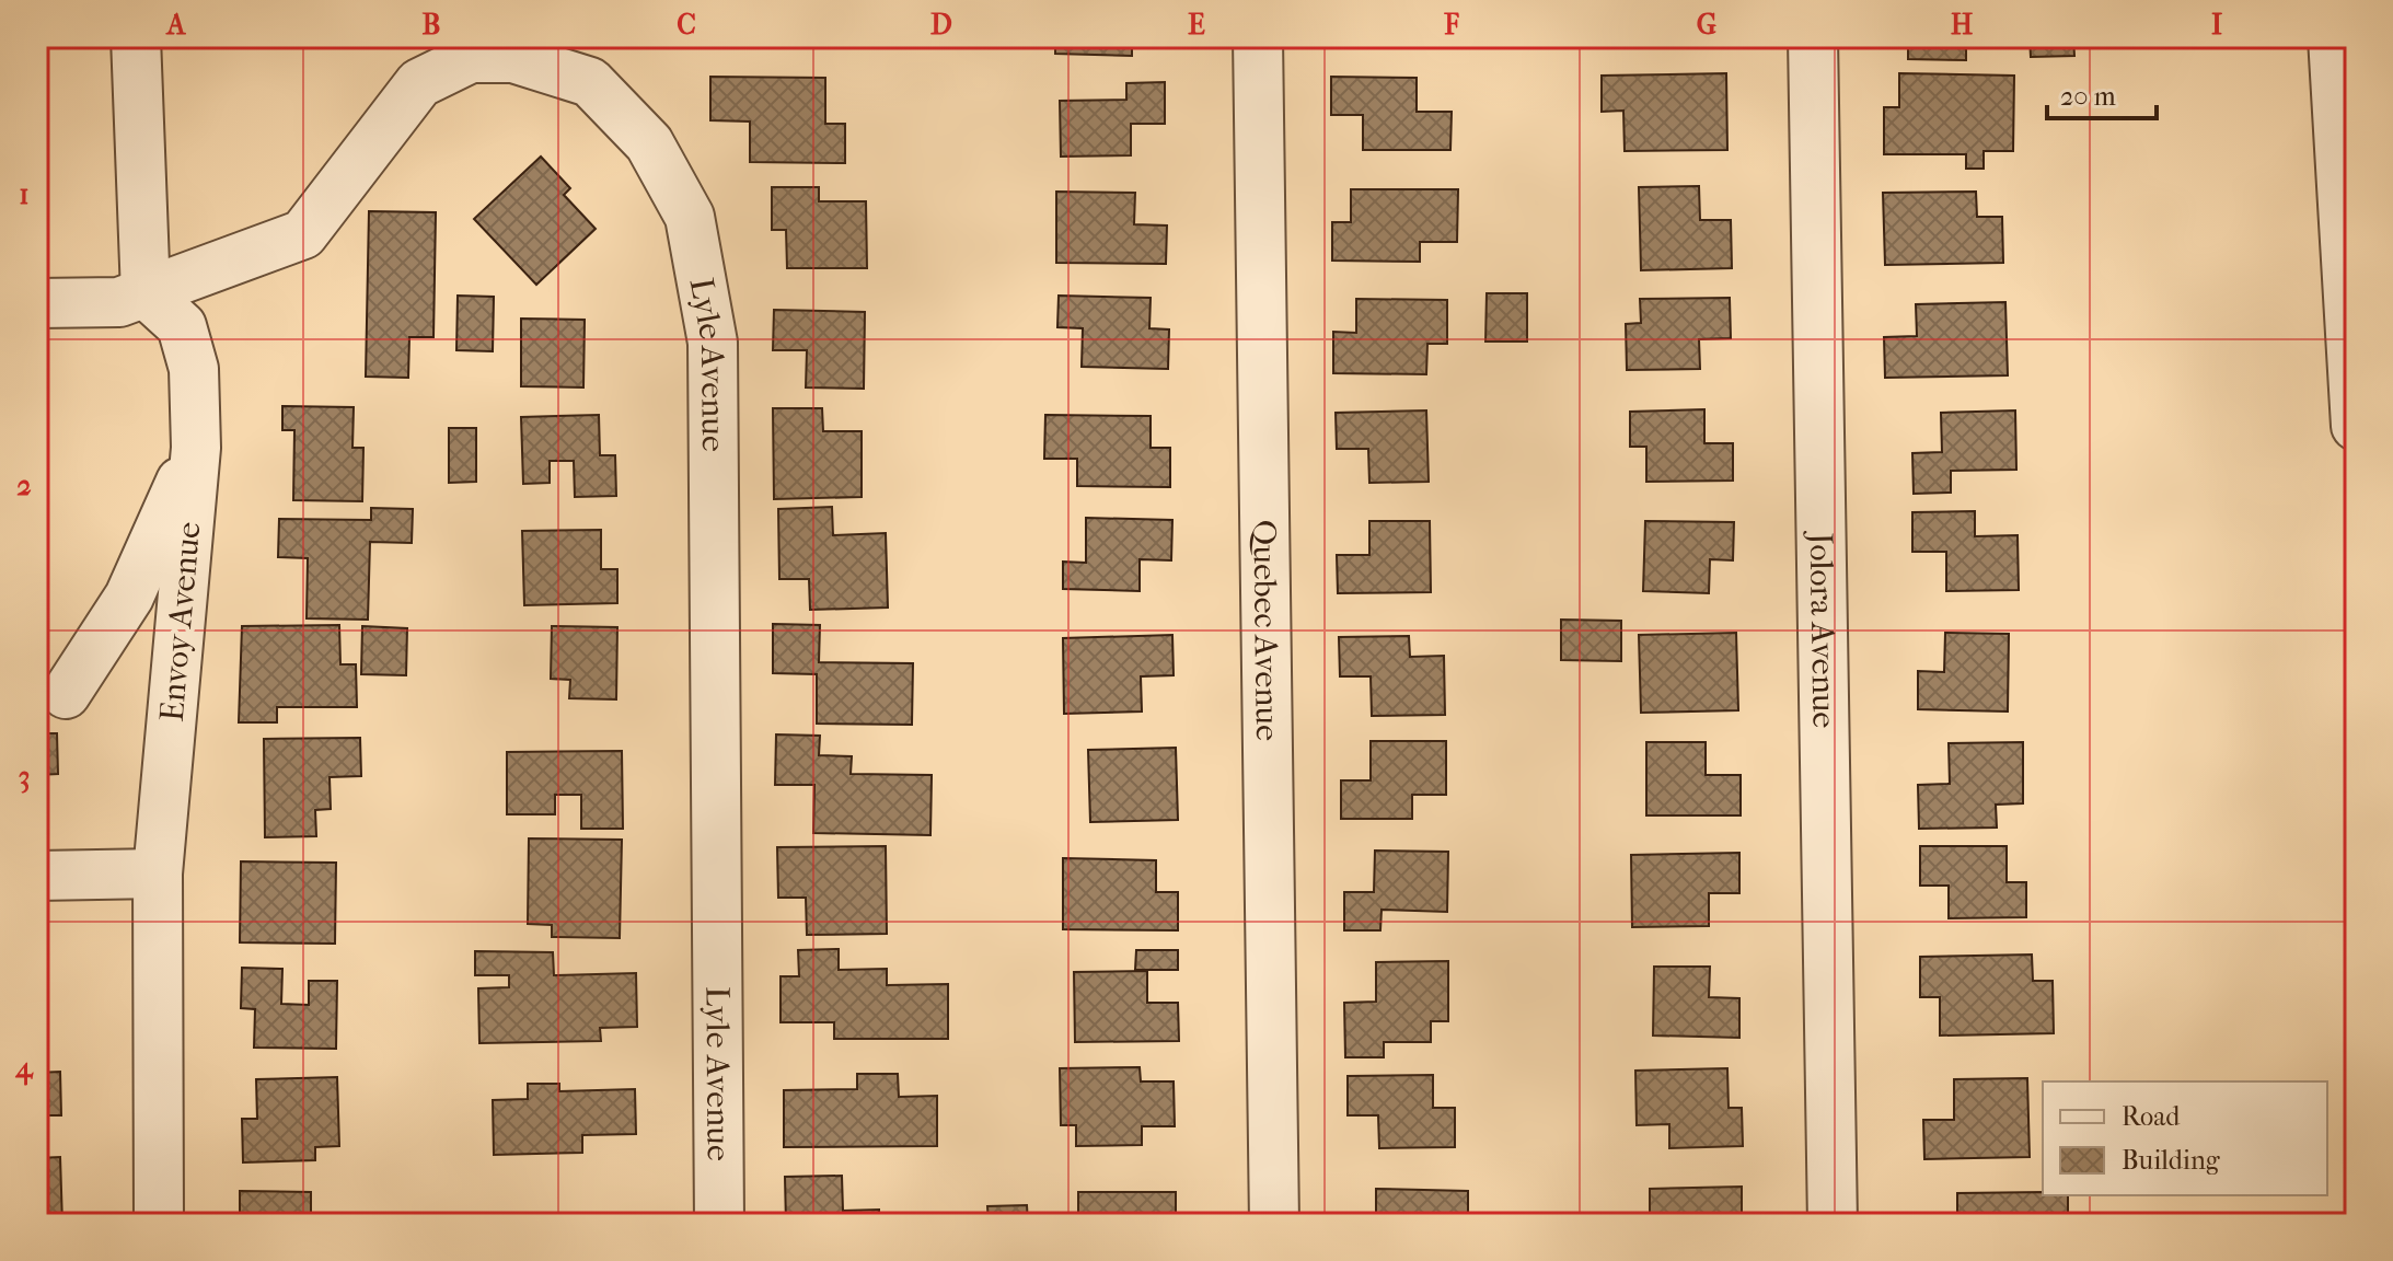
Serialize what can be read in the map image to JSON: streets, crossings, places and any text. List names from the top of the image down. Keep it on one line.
{"streets":{"street":["Lyle Avenue","Envoy Avenue","Quebec Avenue","Jolora Avenue"]},"crossings":[["Lyle Avenue","Envoy Avenue"]],"legend":["Road","Building"],"scale_bar":"20 m","grid":{"columns":["A","B","C","D","E","F","G","H","I"],"rows":["1","2","3","4"]}}
